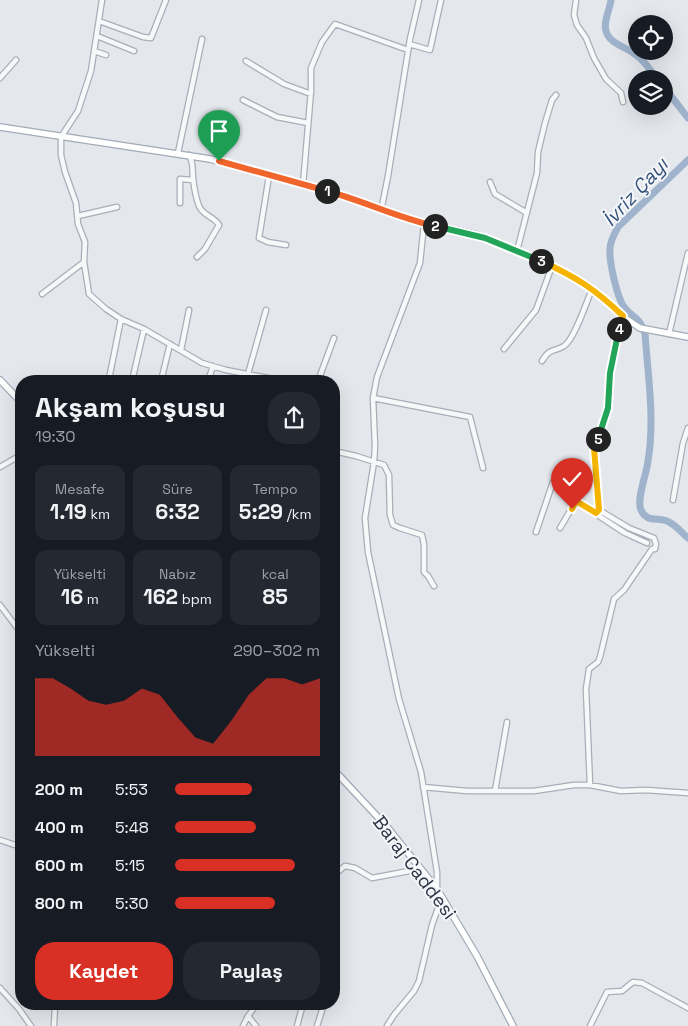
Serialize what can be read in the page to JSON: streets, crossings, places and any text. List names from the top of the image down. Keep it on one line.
{"streets":{"main road":["Baraj Caddesi"]},"water":["İvriz Çayı"],"page":{"pins":["1","2","3","4","5"],"heading":["Akşam koşusu","19:30"],"stats":[["Mesafe","1.19 km"],["Süre","6:32"],["Tempo","5:29 /km"],["Yükselti","16 m"],["Nabız","162 bpm"],["kcal","85"]],"chart":["Yükselti","290–302 m"],"list":[{"name":"200 m","note":"5:53"},{"name":"400 m","note":"5:48"},{"name":"600 m","note":"5:15"},{"name":"800 m","note":"5:30"}],"buttons":["Kaydet","Paylaş"]}}
